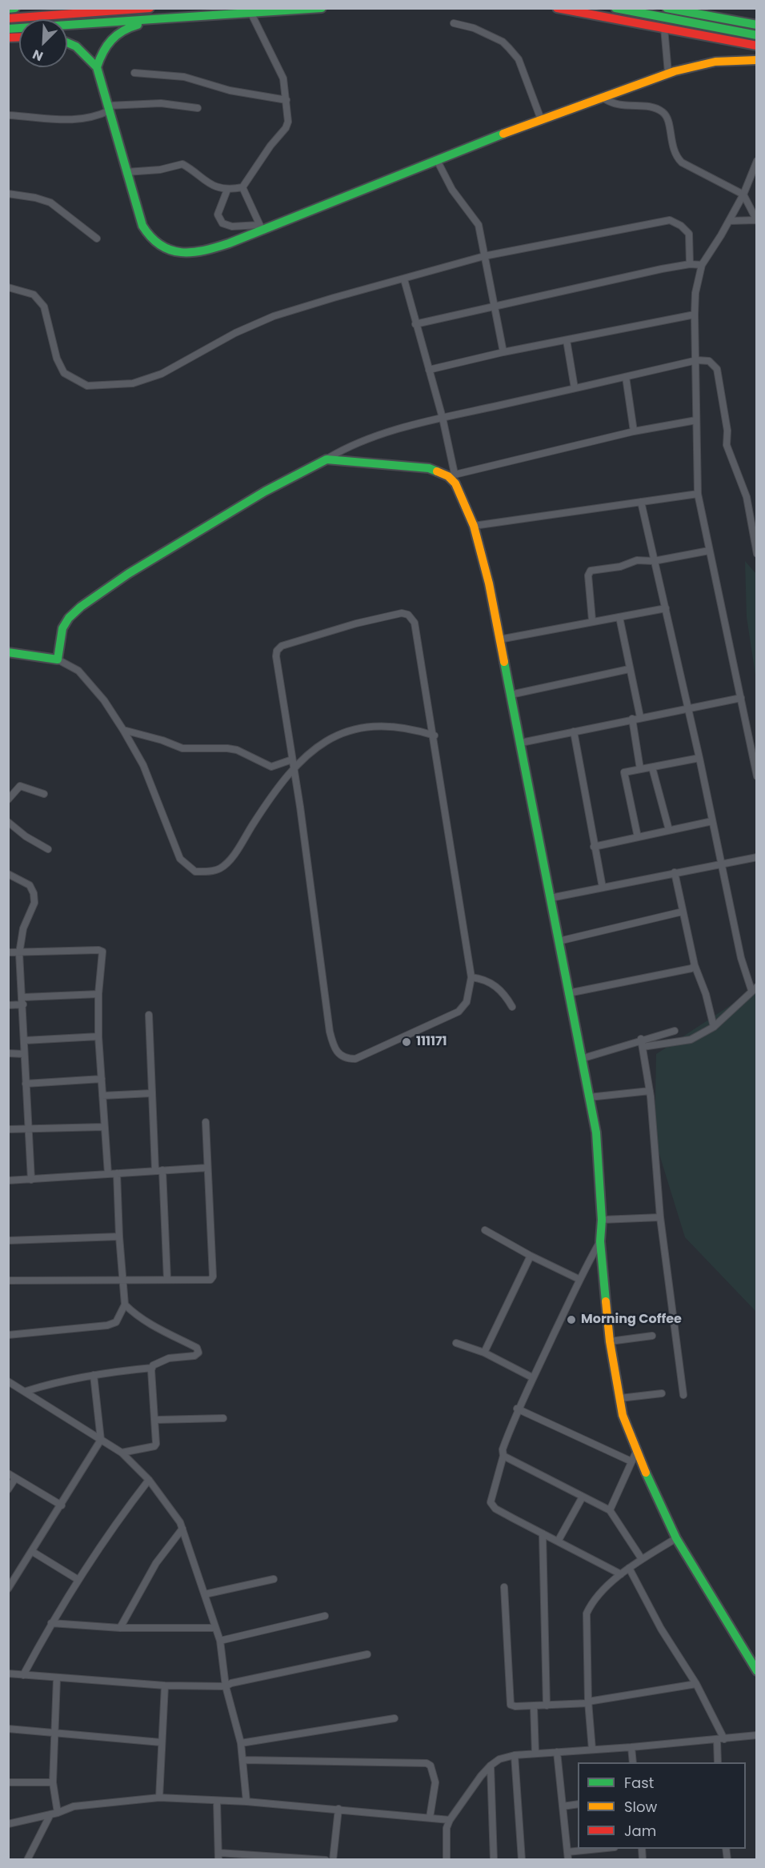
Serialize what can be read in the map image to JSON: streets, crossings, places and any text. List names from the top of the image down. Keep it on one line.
{"places":["111171","Morning Coffee"],"legend":["Fast","Slow","Jam"],"north":"bottom left"}
